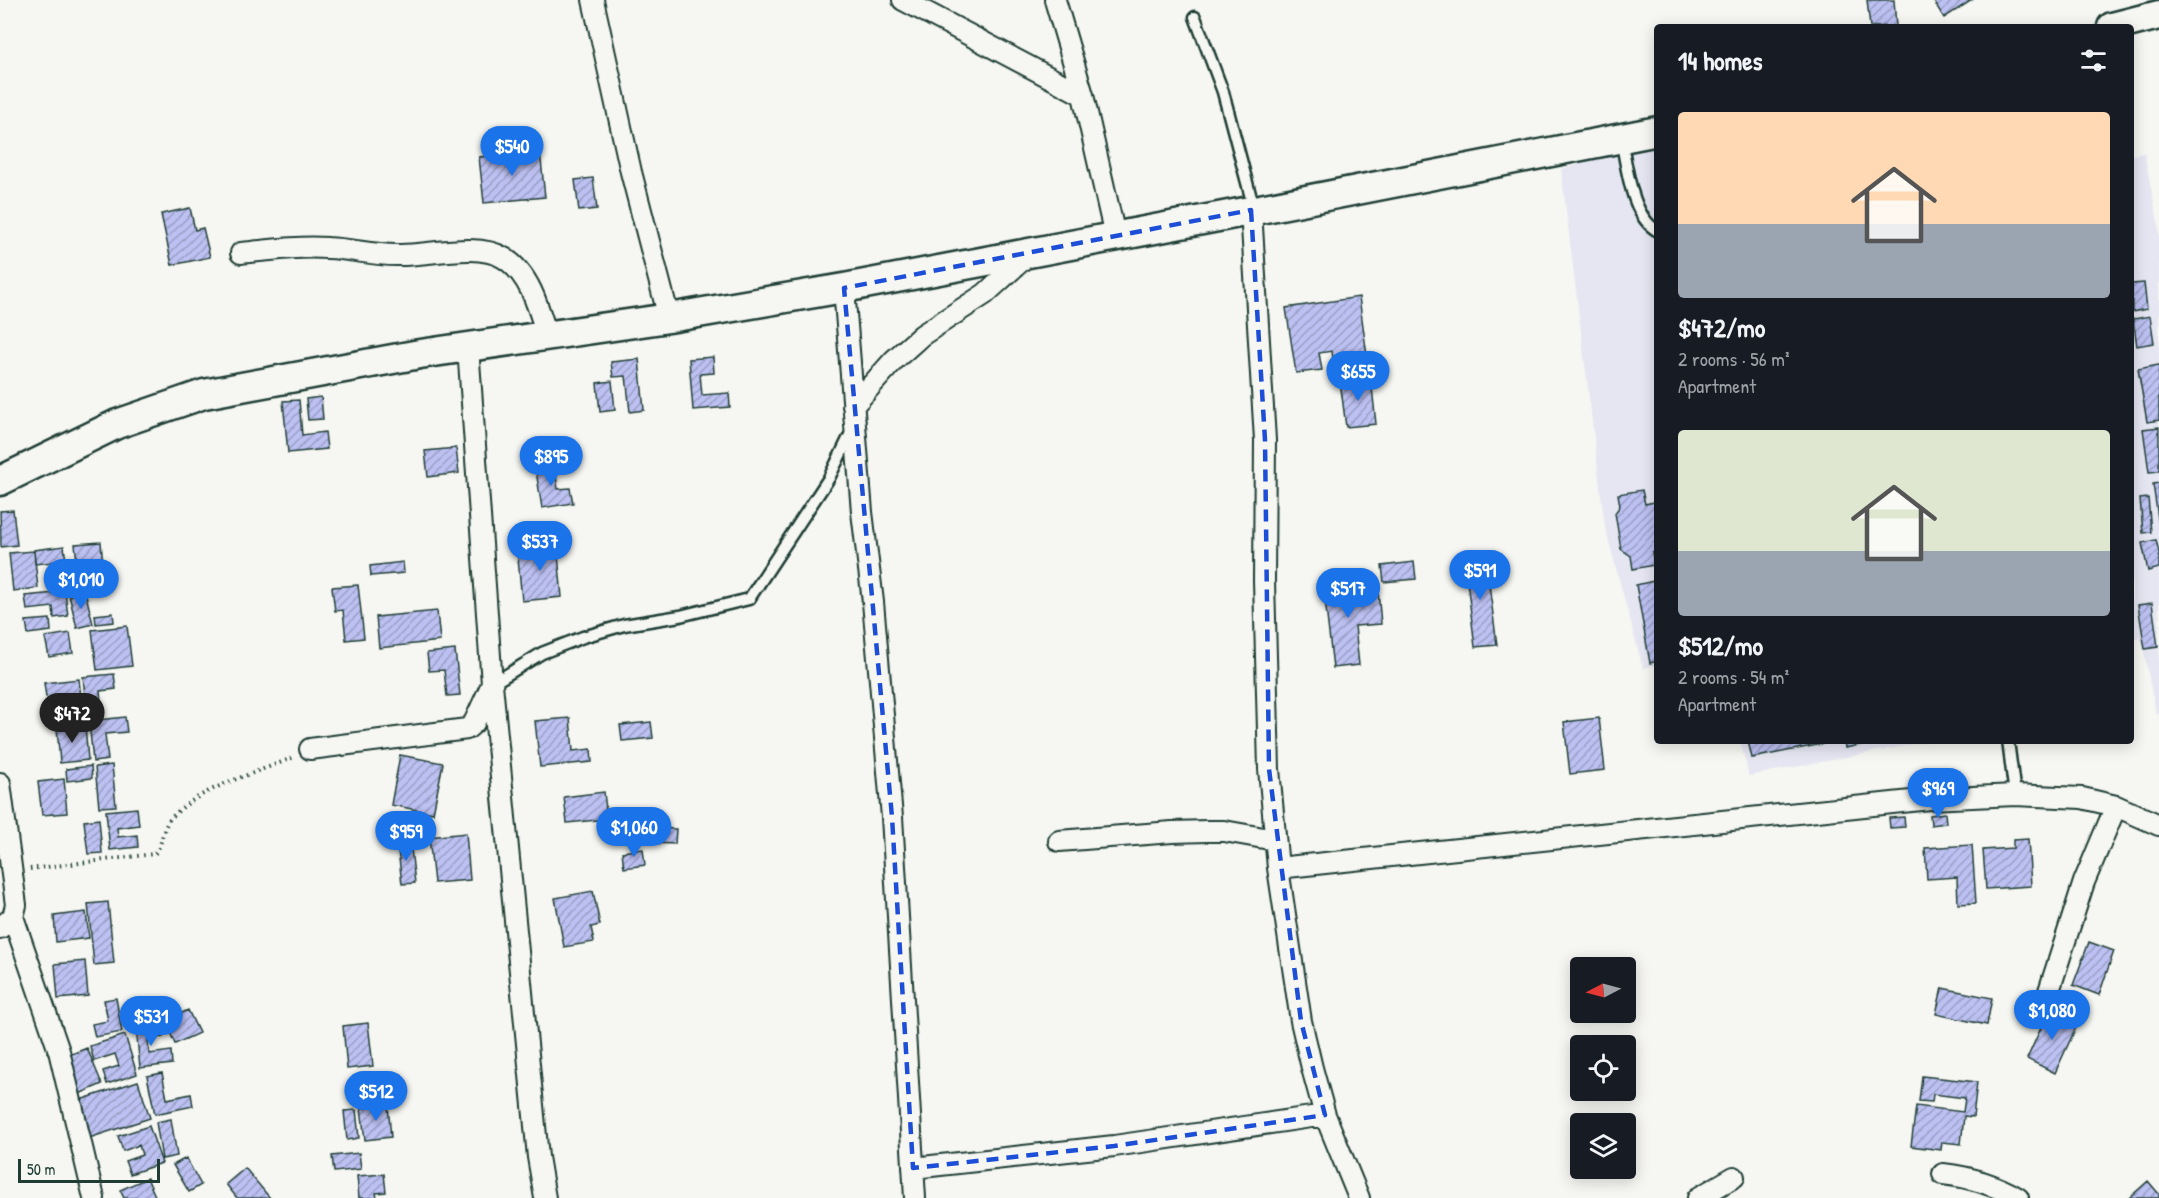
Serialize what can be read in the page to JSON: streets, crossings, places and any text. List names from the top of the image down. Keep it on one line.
{"scale_bar":"50 m","north":"left","page":{"heading":"14 homes","list":[{"name":"$472/mo","note":"2 rooms · 56 m² · Apartment"},{"name":"$512/mo","note":"2 rooms · 54 m² · Apartment"}],"price":["$540","$655","$895","$537","$591","$1,010","$517","$472","$969","$1,060","$959","$1,080","$531","$512"],"scale":"50 m"}}
